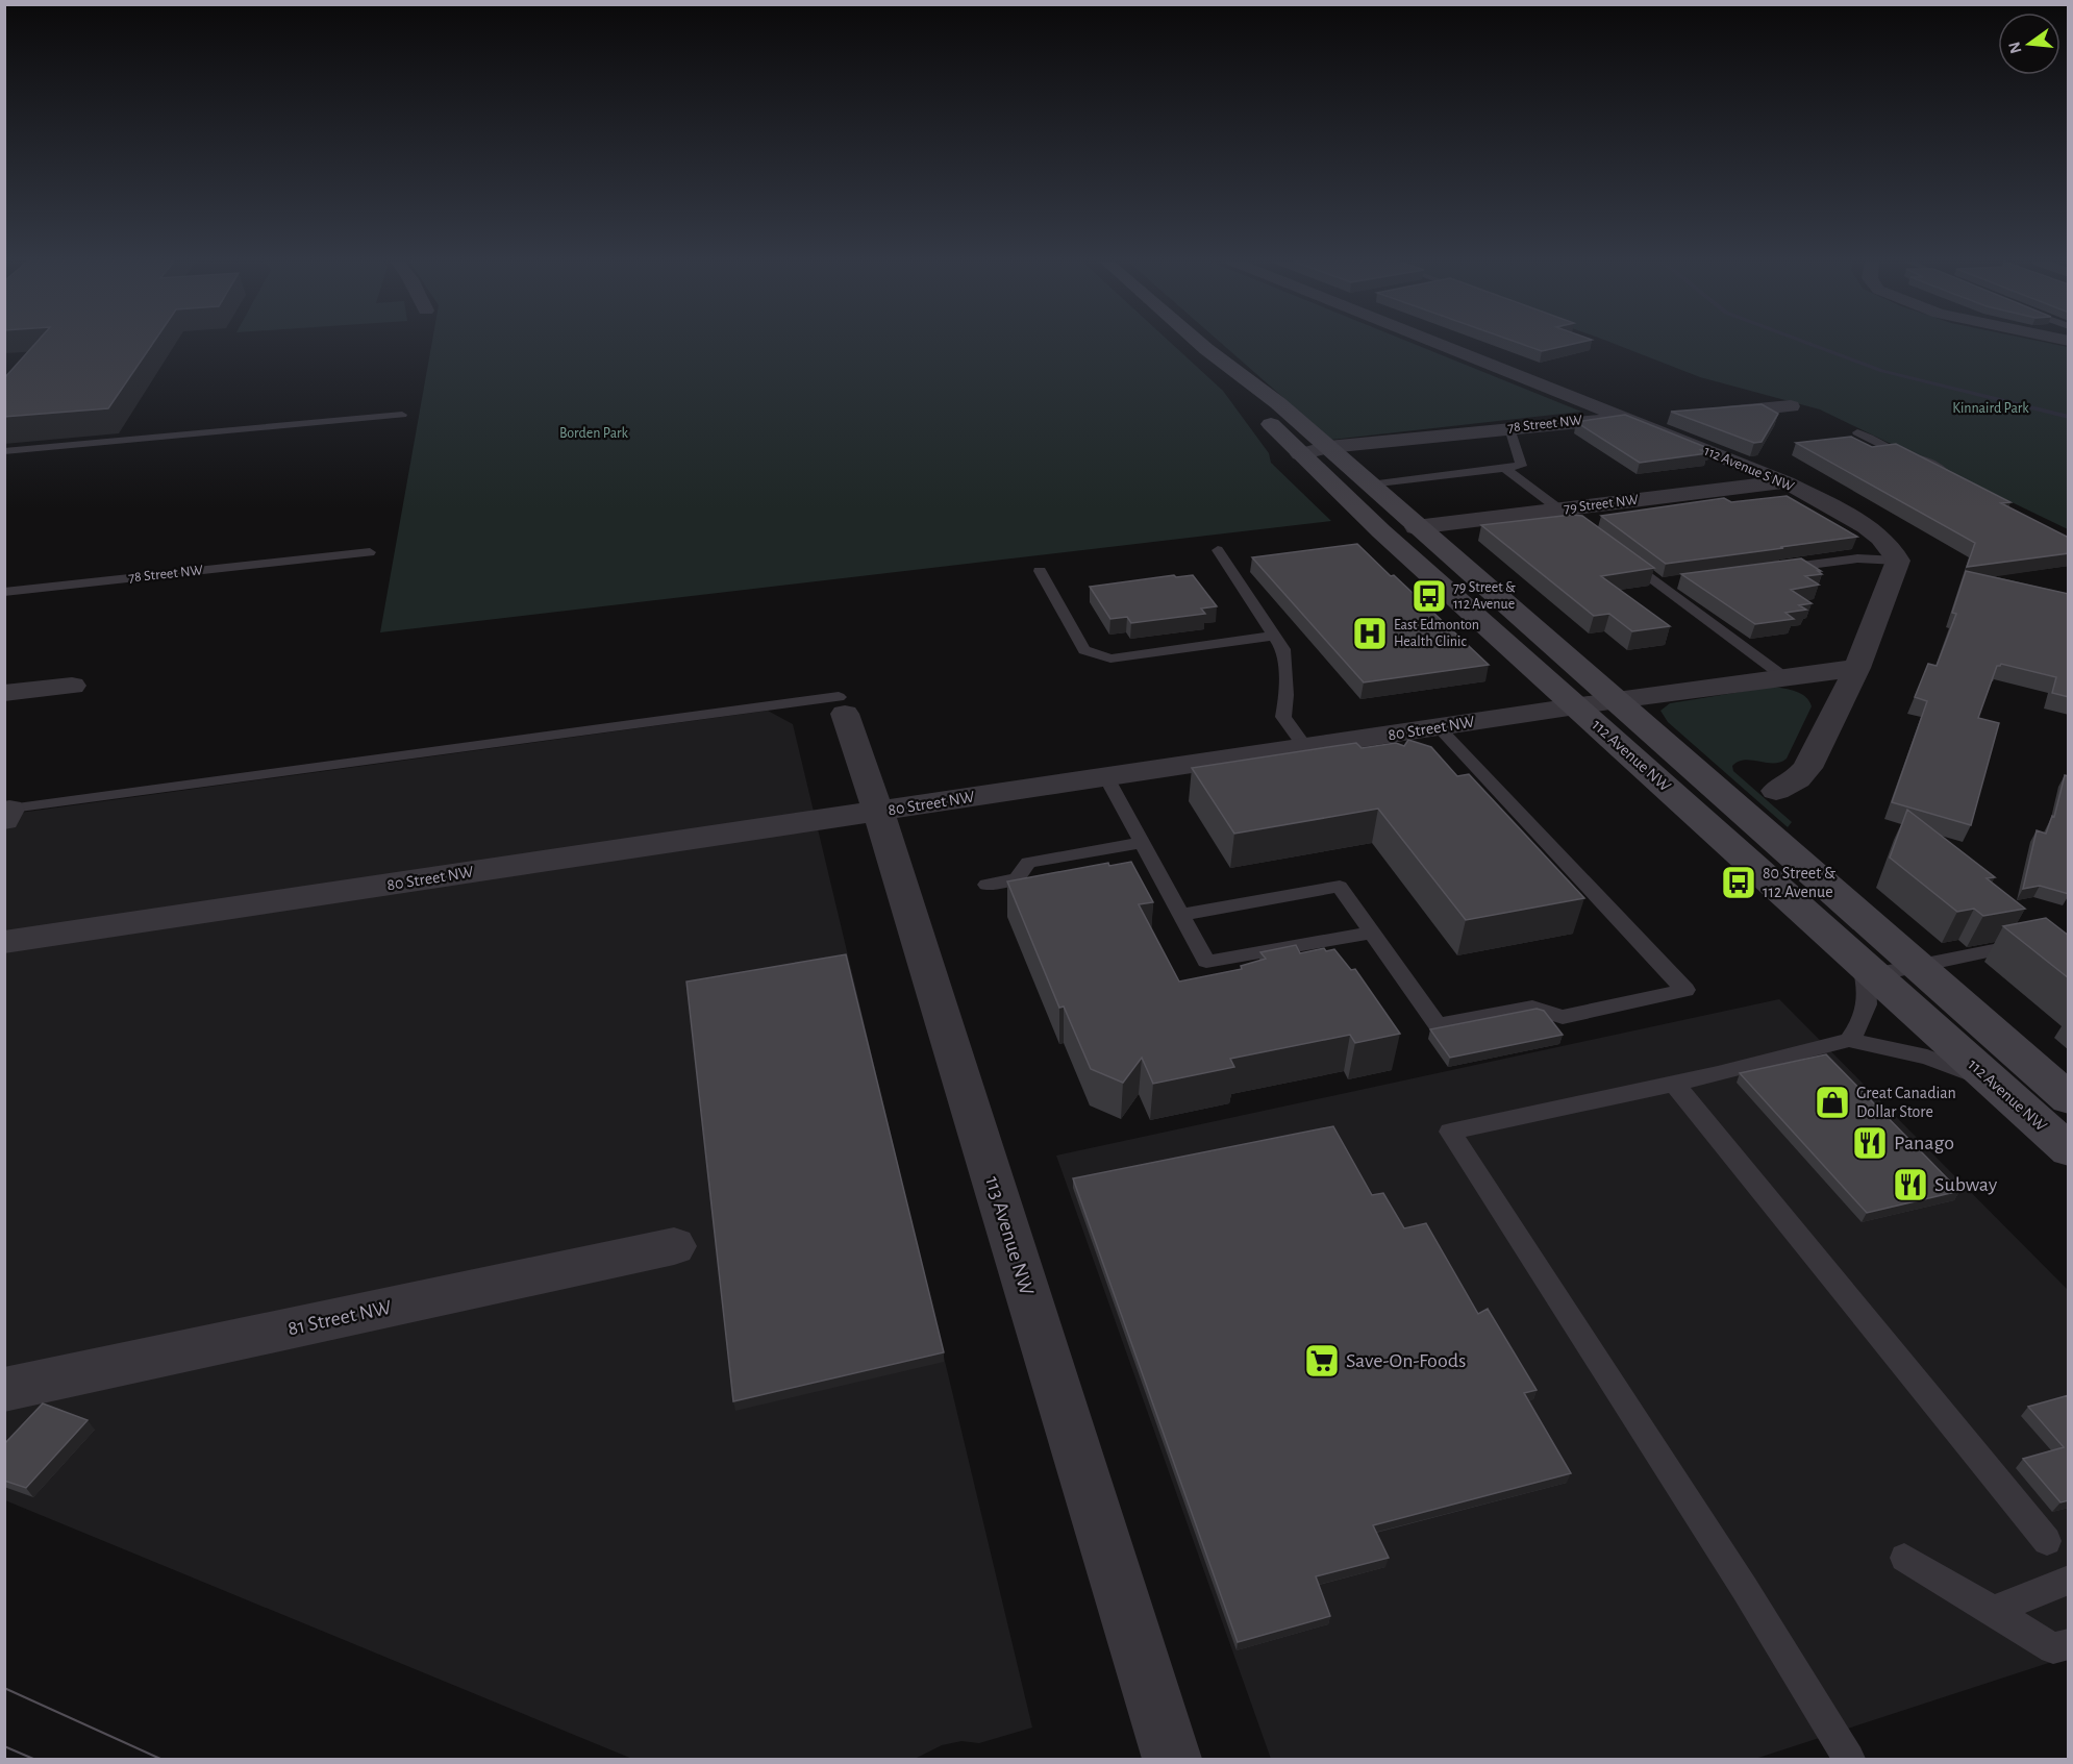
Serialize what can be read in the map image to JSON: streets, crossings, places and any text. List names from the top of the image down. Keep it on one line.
{"streets":{"main road":["112 Avenue NW"],"street":["78 Street NW","112 Avenue S NW","79 Street NW","80 Street NW","113 Avenue NW","81 Street NW"]},"crossings":[["78 Street NW","112 Avenue S NW"],["78 Street NW","112 Avenue NW"],["112 Avenue S NW","79 Street NW"],["79 Street NW","112 Avenue NW"],["80 Street NW","112 Avenue NW"],["80 Street NW","113 Avenue NW"]],"parks":["Kinnaird Park","Borden Park"],"places":{"bus stop":["79 Street & 112 Avenue","80 Street & 112 Avenue"],"hospital":["East Edmonton Health Clinic"],"shop":["Great Canadian Dollar Store"],"restaurant":["Panago","Subway"],"supermarket":["Save-On-Foods"]},"north":"left"}
